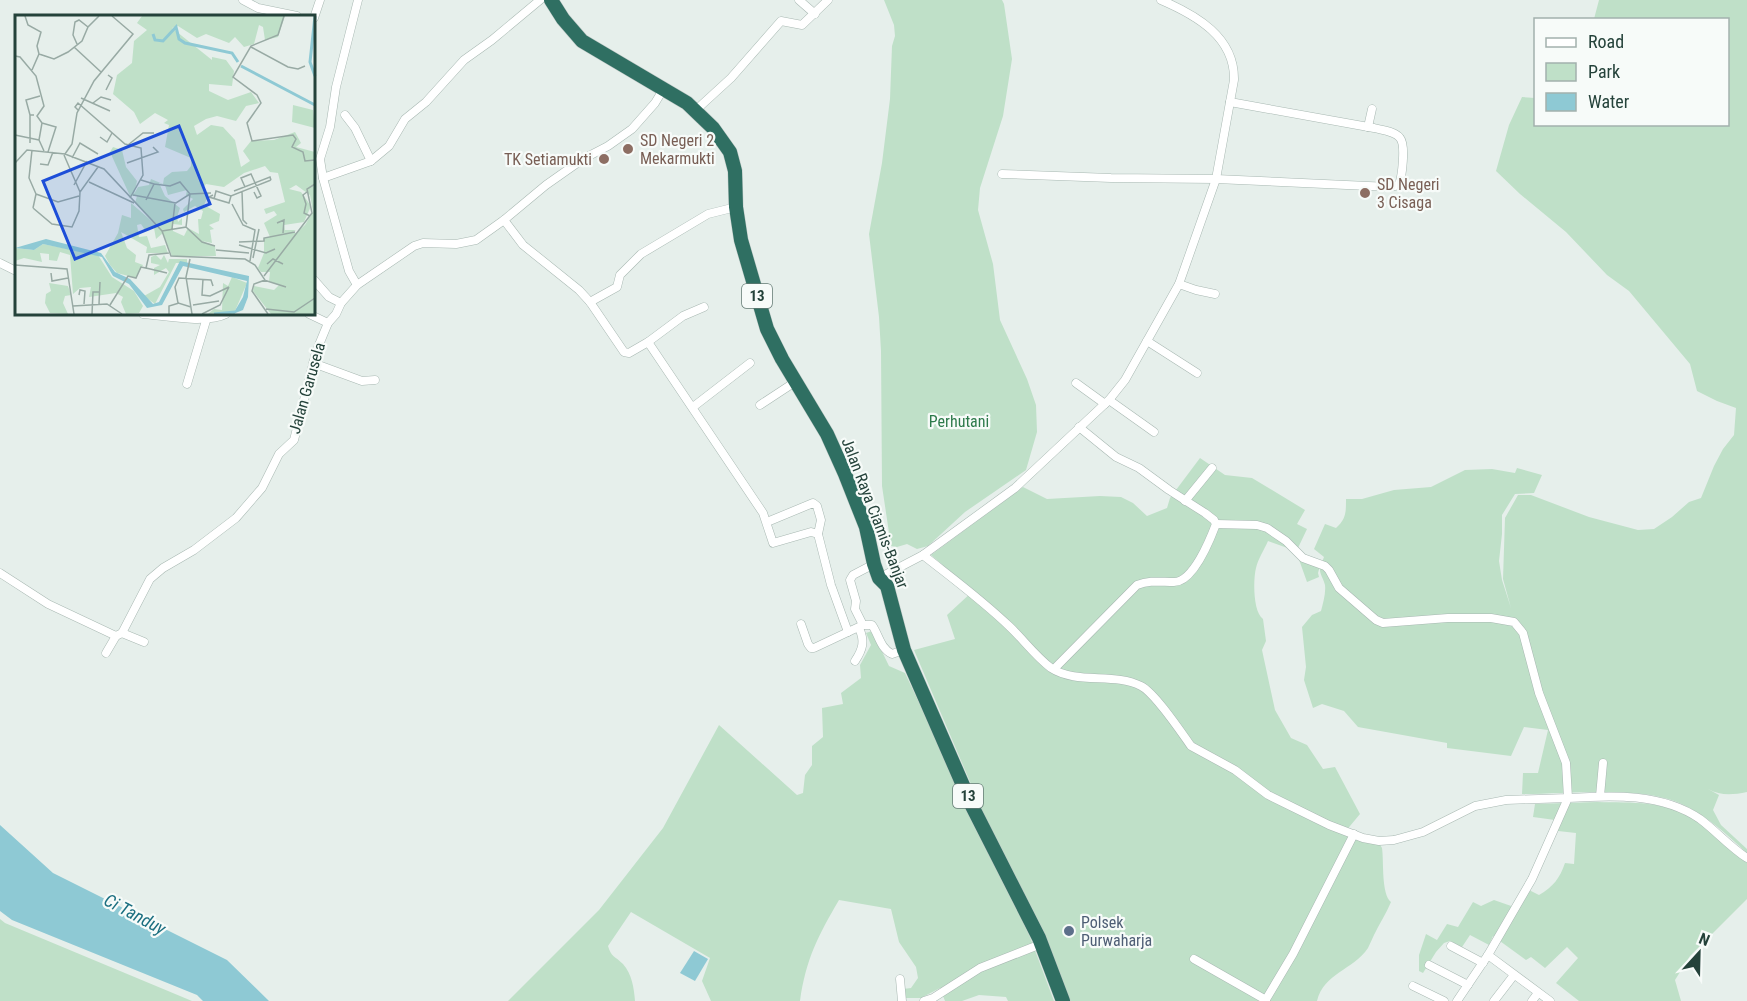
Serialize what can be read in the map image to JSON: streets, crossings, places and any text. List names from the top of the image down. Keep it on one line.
{"streets":{"highway":["13","Jalan Raya Ciamis-Banjar"],"street":["Jalan Garusela"]},"crossings":[["Jalan Garusela","Jalan Raya Ciamis-Banjar"]],"water":["Ci Tanduy"],"parks":["Perhutani"],"places":["SD Negeri 2 Mekarmukti","TK Setiamukti","SD Negeri 3 Cisaga","Polsek Purwaharja"],"legend":["Road","Park","Water"],"north":"top"}
